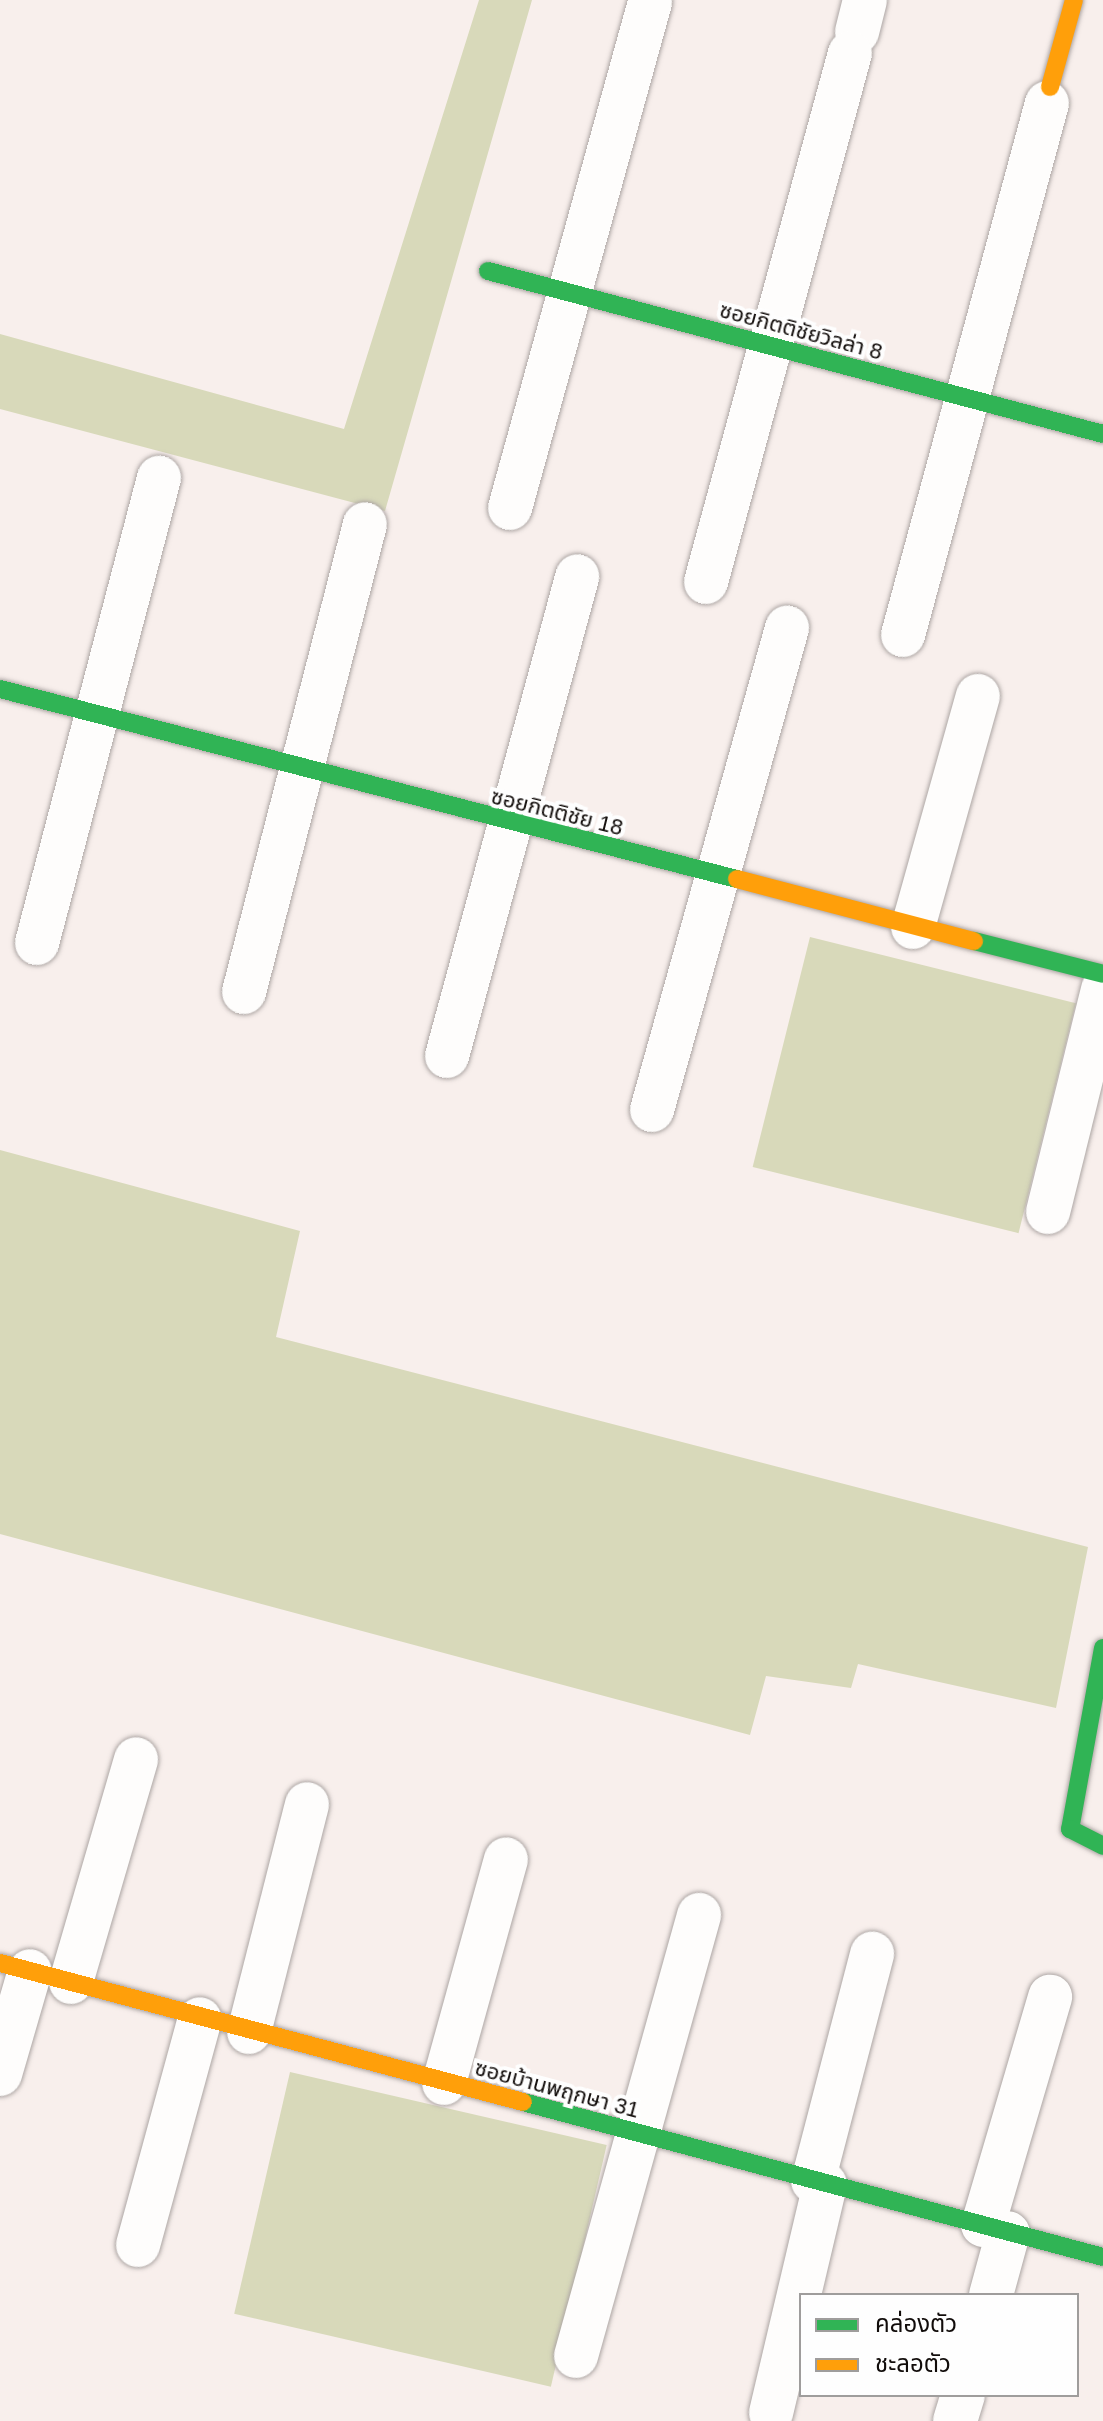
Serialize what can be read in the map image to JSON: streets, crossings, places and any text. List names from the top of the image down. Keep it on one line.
{"streets":{"street":["ซอยกิตติชัยวิลล่า 8","ซอยกิตติชัย 18","ซอยบ้านพฤกษา 31"]},"legend":["คล่องตัว","ชะลอตัว"]}
